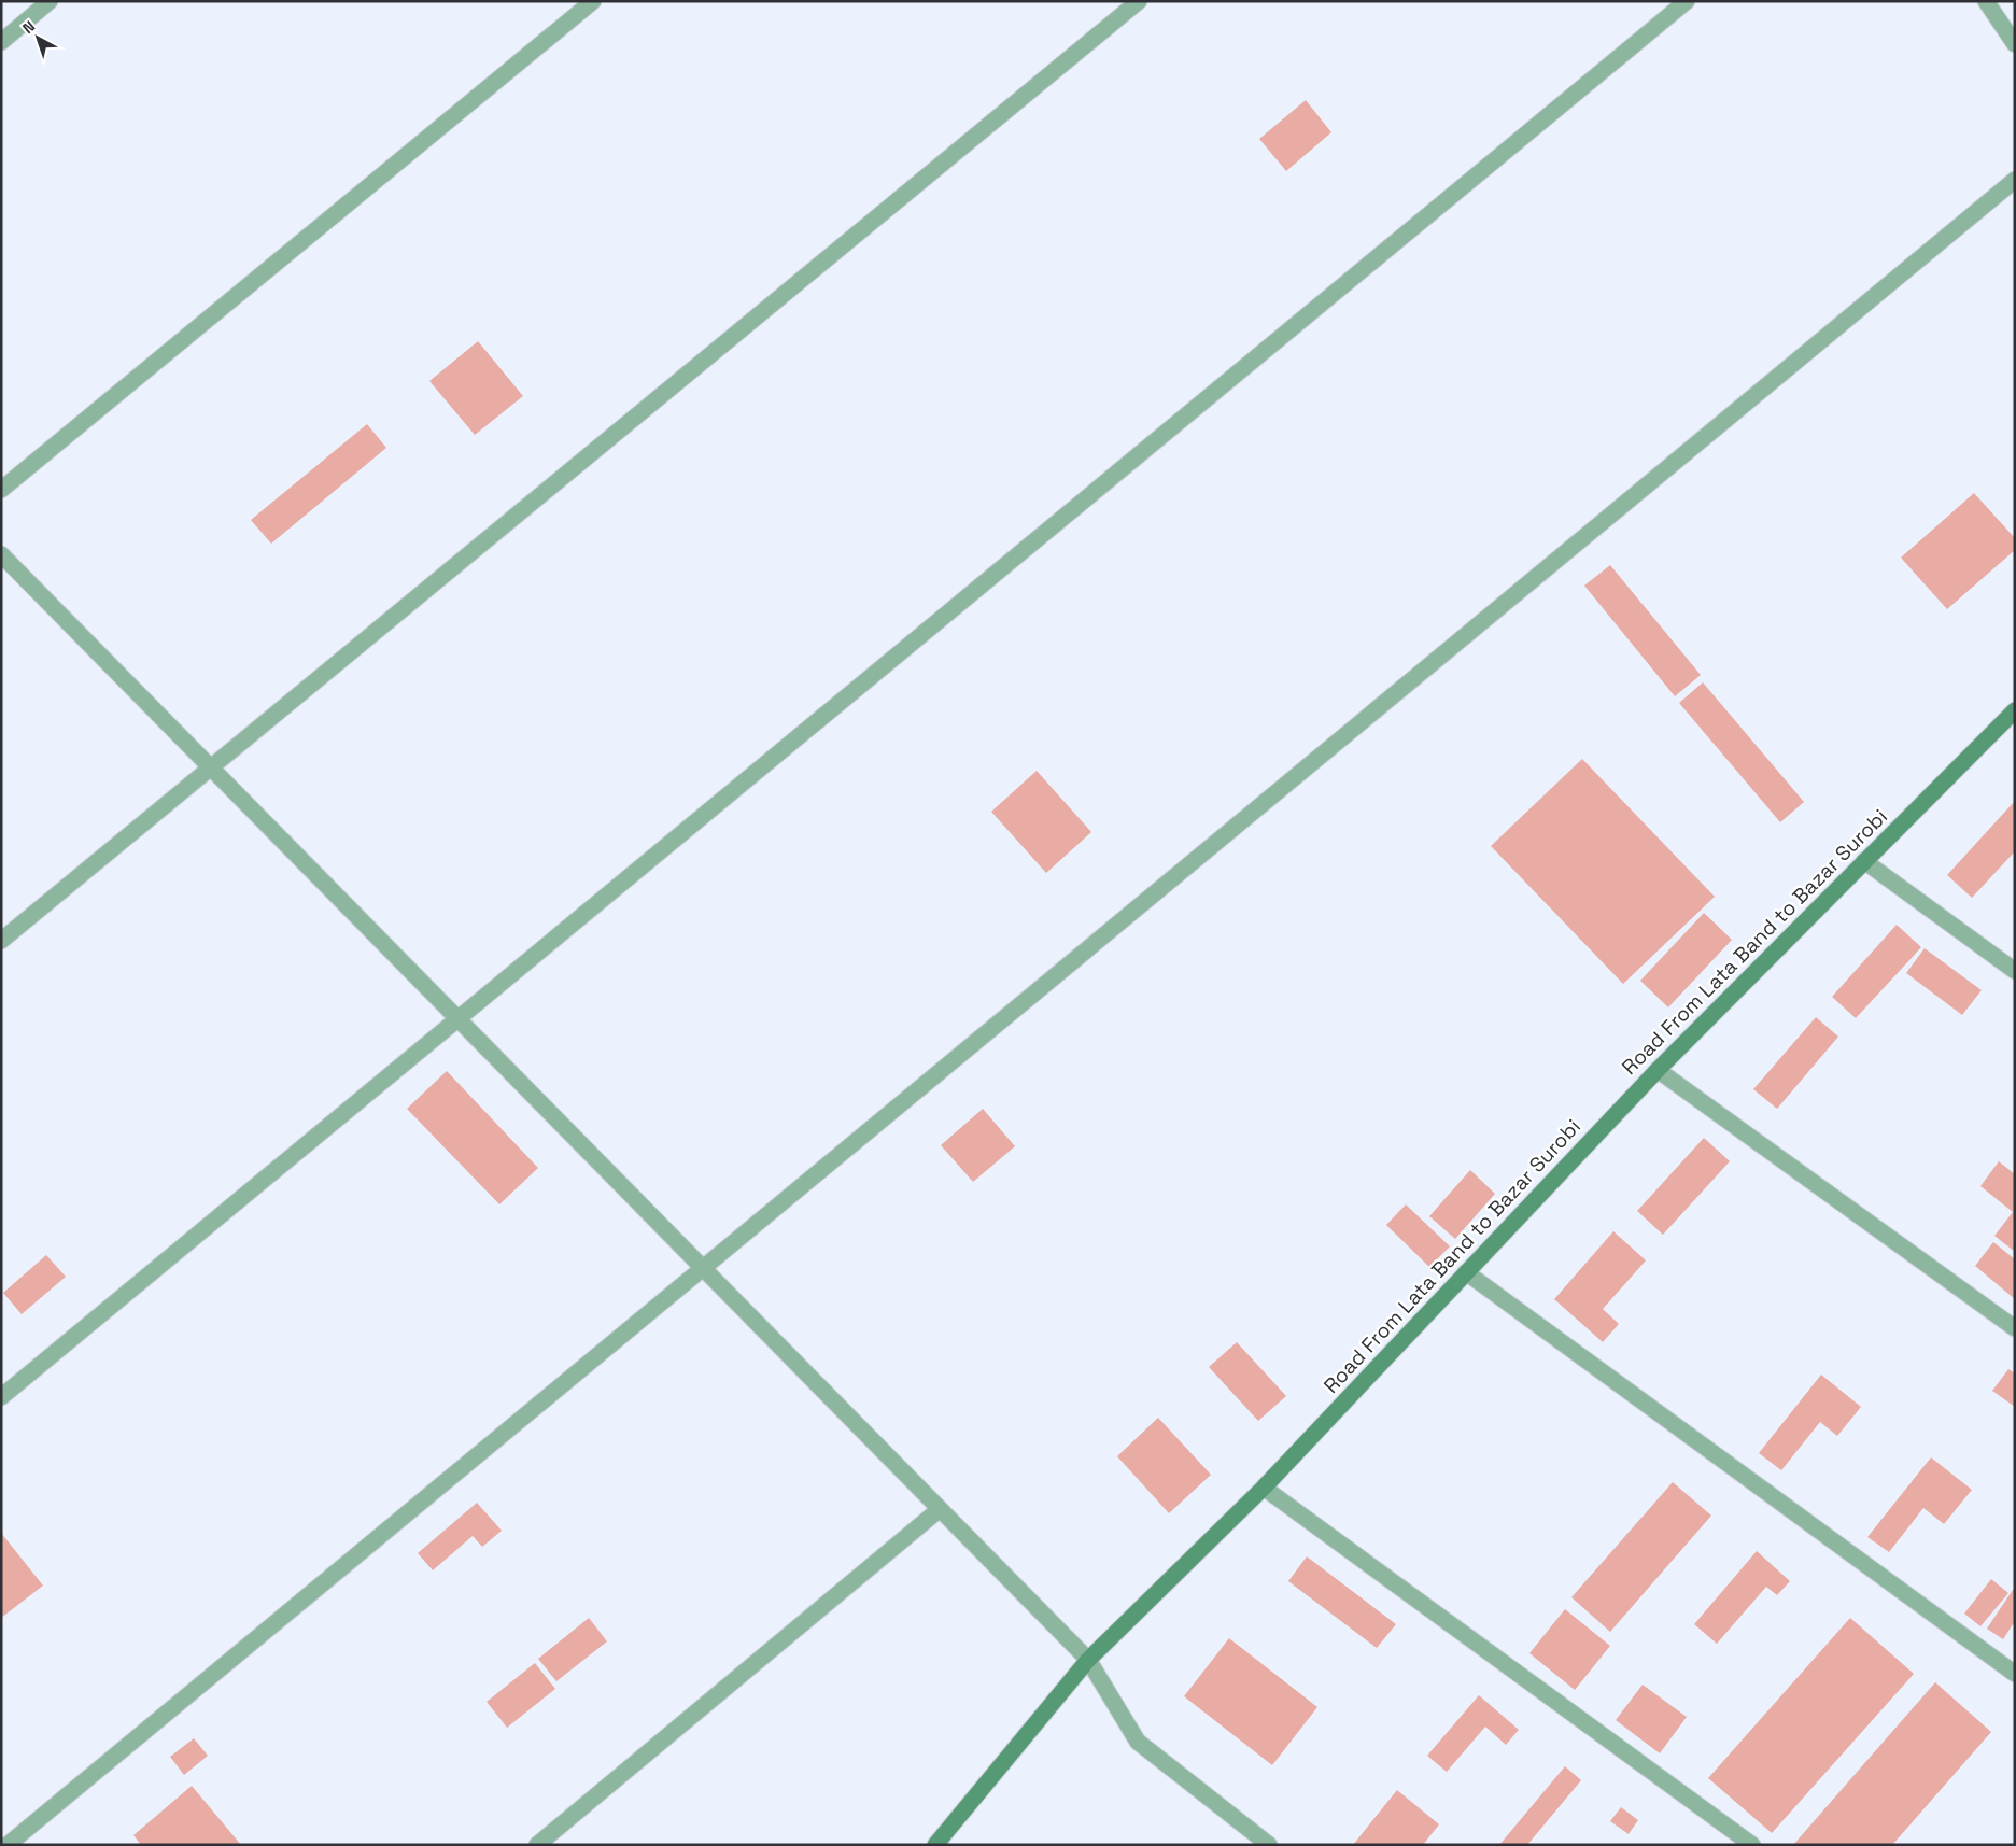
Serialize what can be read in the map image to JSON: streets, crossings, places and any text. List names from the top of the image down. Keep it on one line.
{"streets":{"main road":["Road From Lata Band to Bazar Surobi"]},"north":"top left"}
